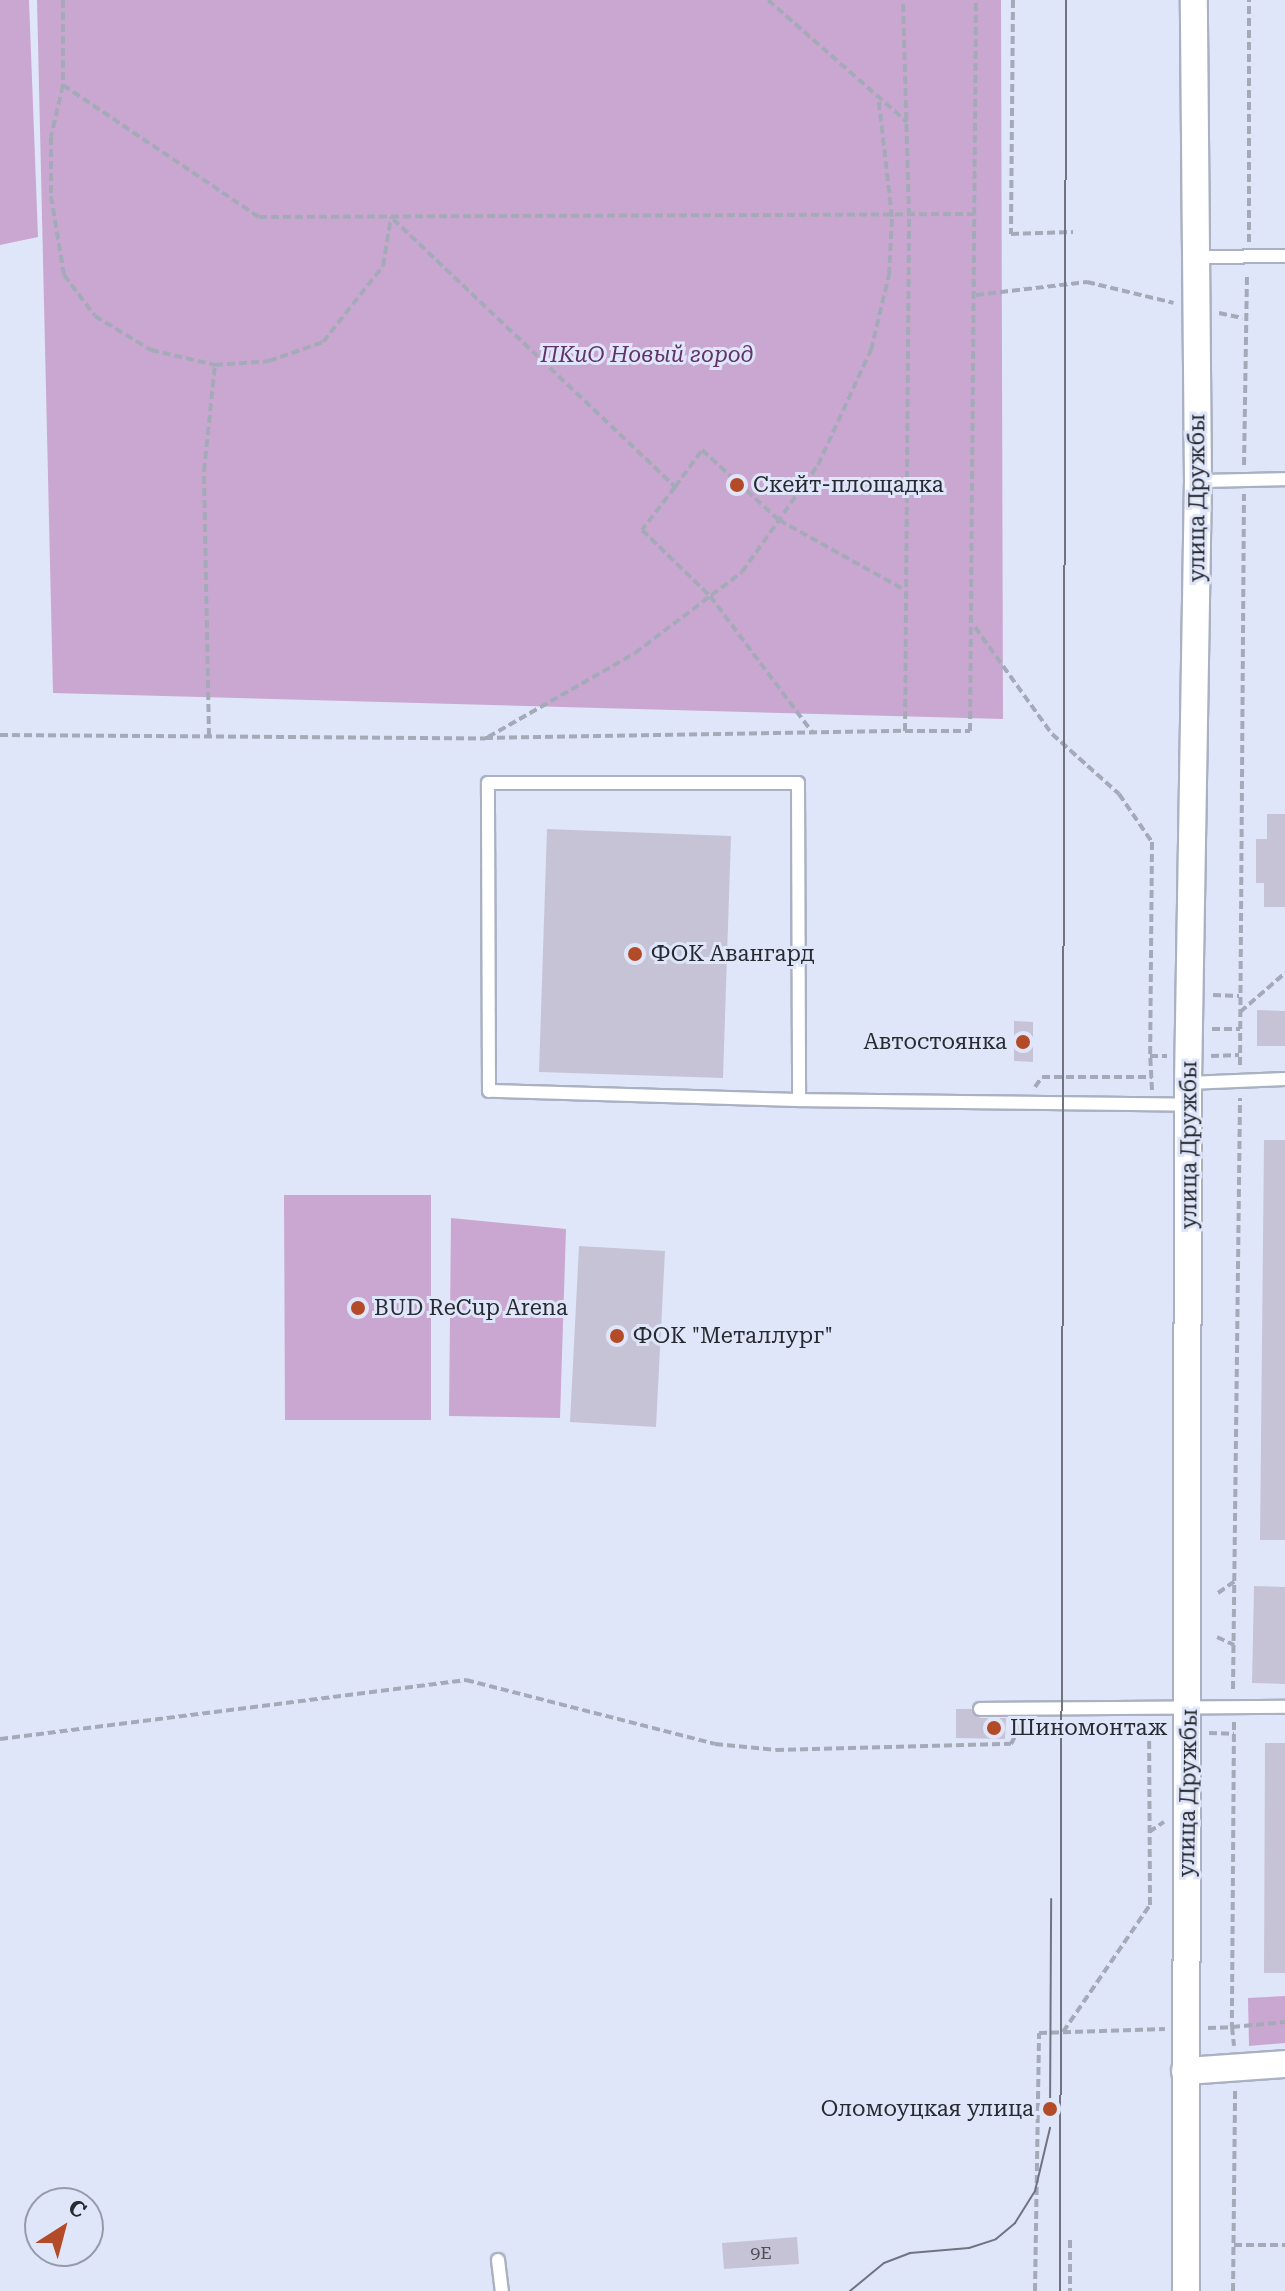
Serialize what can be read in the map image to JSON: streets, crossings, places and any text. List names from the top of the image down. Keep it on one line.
{"streets":{"street":["улица Дружбы"]},"parks":["ПКиО Новый город"],"places":["Скейт-площадка","ФОК Авангард","Автостоянка","BUD ReCup Arena","ФОК \"Металлург\"","Шиномонтаж","Оломоуцкая улица"],"house_numbers":["9Е"],"north":"top right"}
